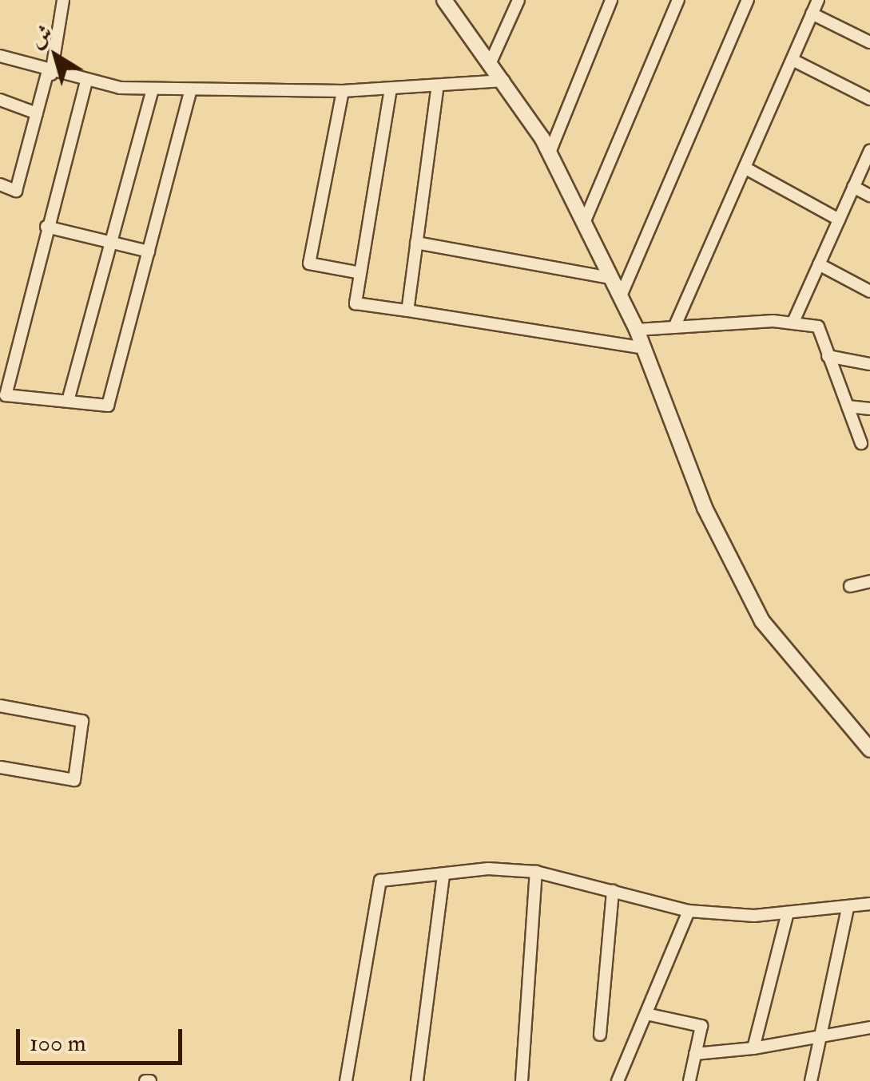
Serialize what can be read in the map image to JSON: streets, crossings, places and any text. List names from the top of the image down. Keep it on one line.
{"scale_bar":"100 m","north":"top left"}
